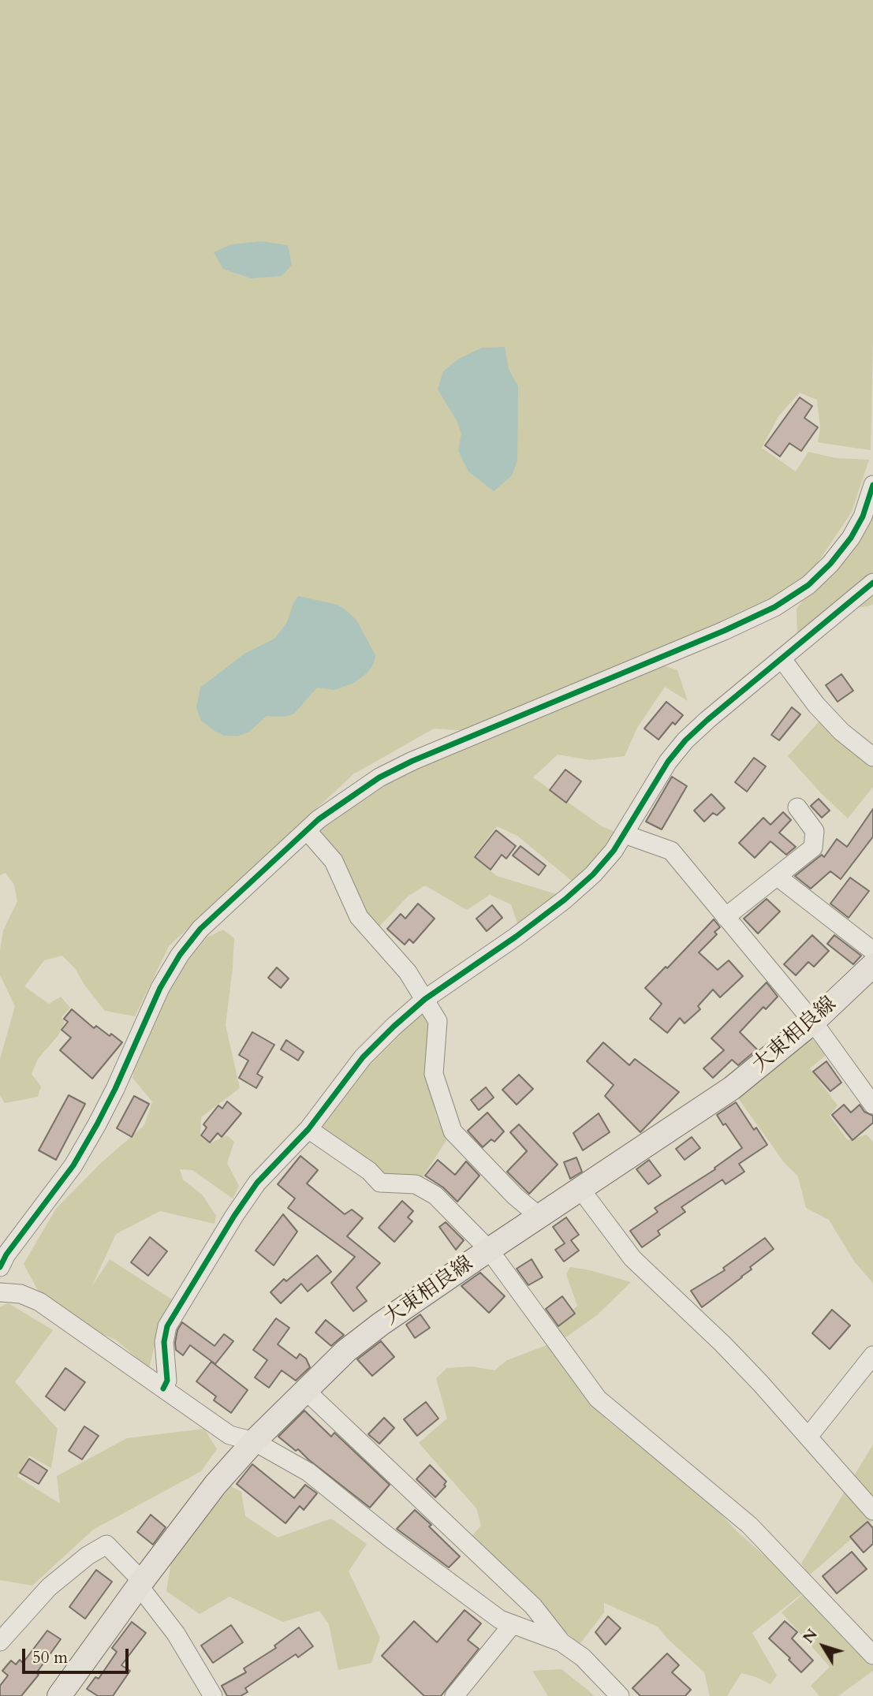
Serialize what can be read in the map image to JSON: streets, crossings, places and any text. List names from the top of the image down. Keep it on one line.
{"streets":{"main road":["大東相良線"]},"scale_bar":"50 m","north":"top left"}
